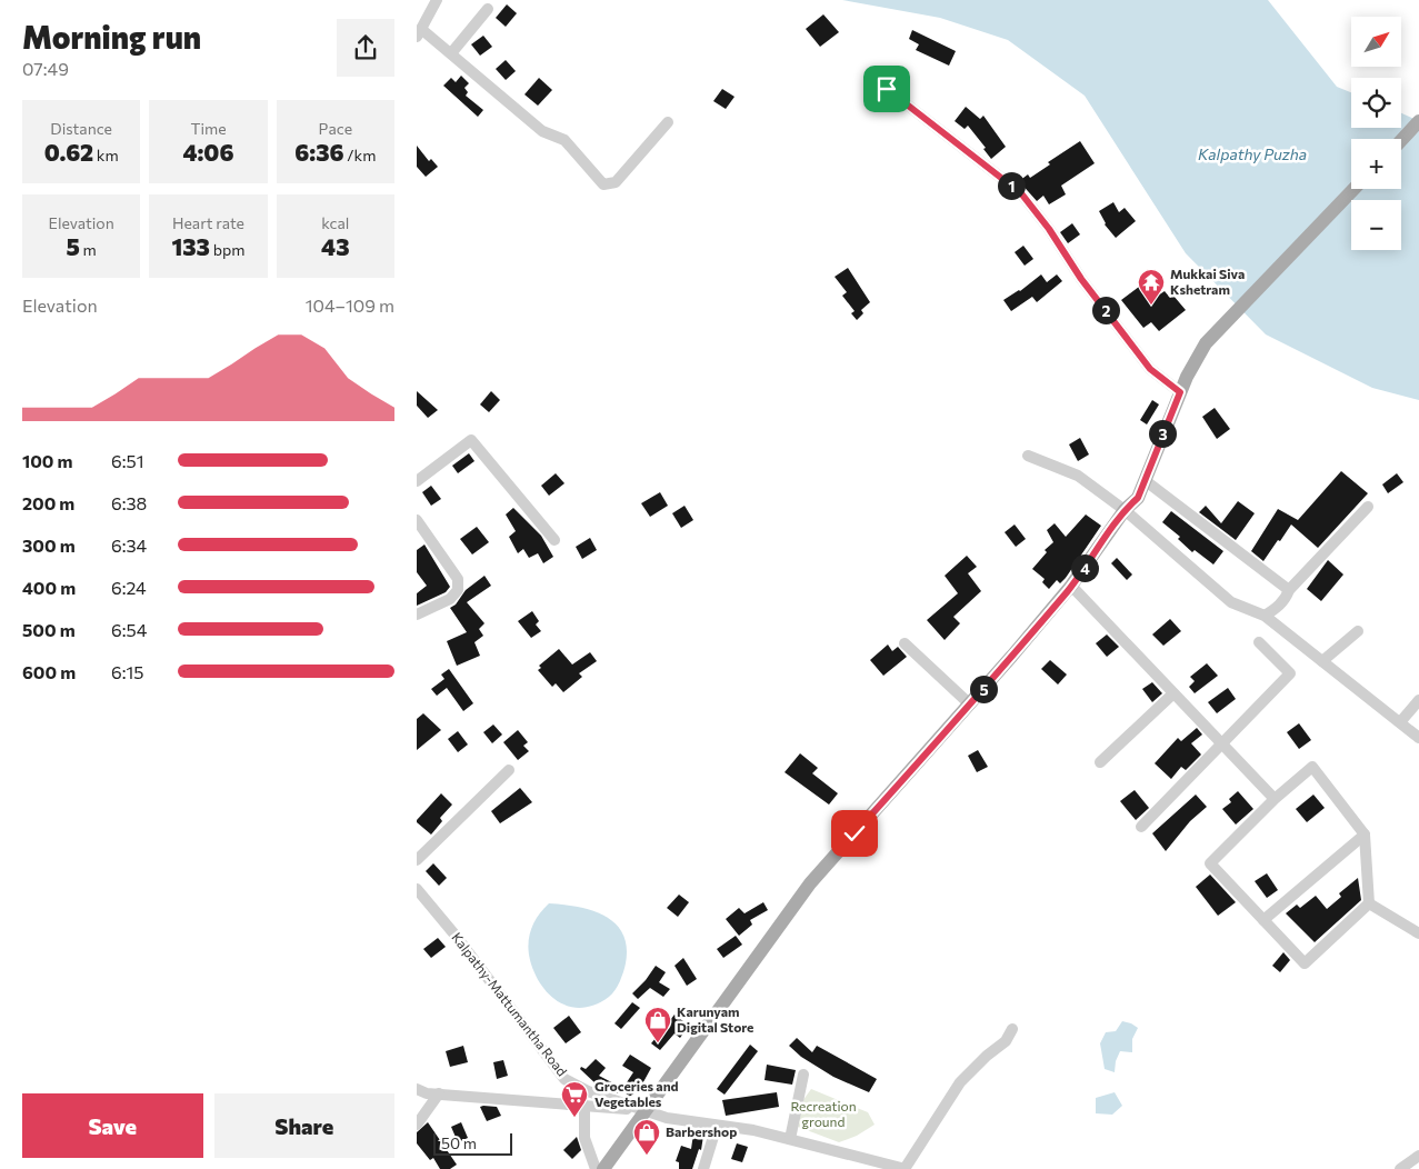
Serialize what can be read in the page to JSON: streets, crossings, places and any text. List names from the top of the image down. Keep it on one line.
{"streets":{"street":["Kalpathy-Mattumantha Road"]},"water":["Kalpathy Puzha"],"parks":["Recreation ground"],"places":{"temple":["Mukkai Siva Kshetram"],"shop":["Karunyam Digital Store","Barbershop"],"supermarket":["Groceries and Vegetables"]},"scale_bar":"50 m","north":"top right","page":{"heading":["Morning run","07:49"],"map_buttons":["+","−"],"stats":[["Distance","0.62 km"],["Time","4:06"],["Pace","6:36 /km"],["Elevation","5 m"],["Heart rate","133 bpm"],["kcal","43"]],"pins":["1","2","3","4","5"],"chart":["Elevation","104–109 m"],"list":[{"name":"100 m","note":"6:51"},{"name":"200 m","note":"6:38"},{"name":"300 m","note":"6:34"},{"name":"400 m","note":"6:24"},{"name":"500 m","note":"6:54"},{"name":"600 m","note":"6:15"}],"buttons":["Save","Share"],"scale":"50 m"}}
